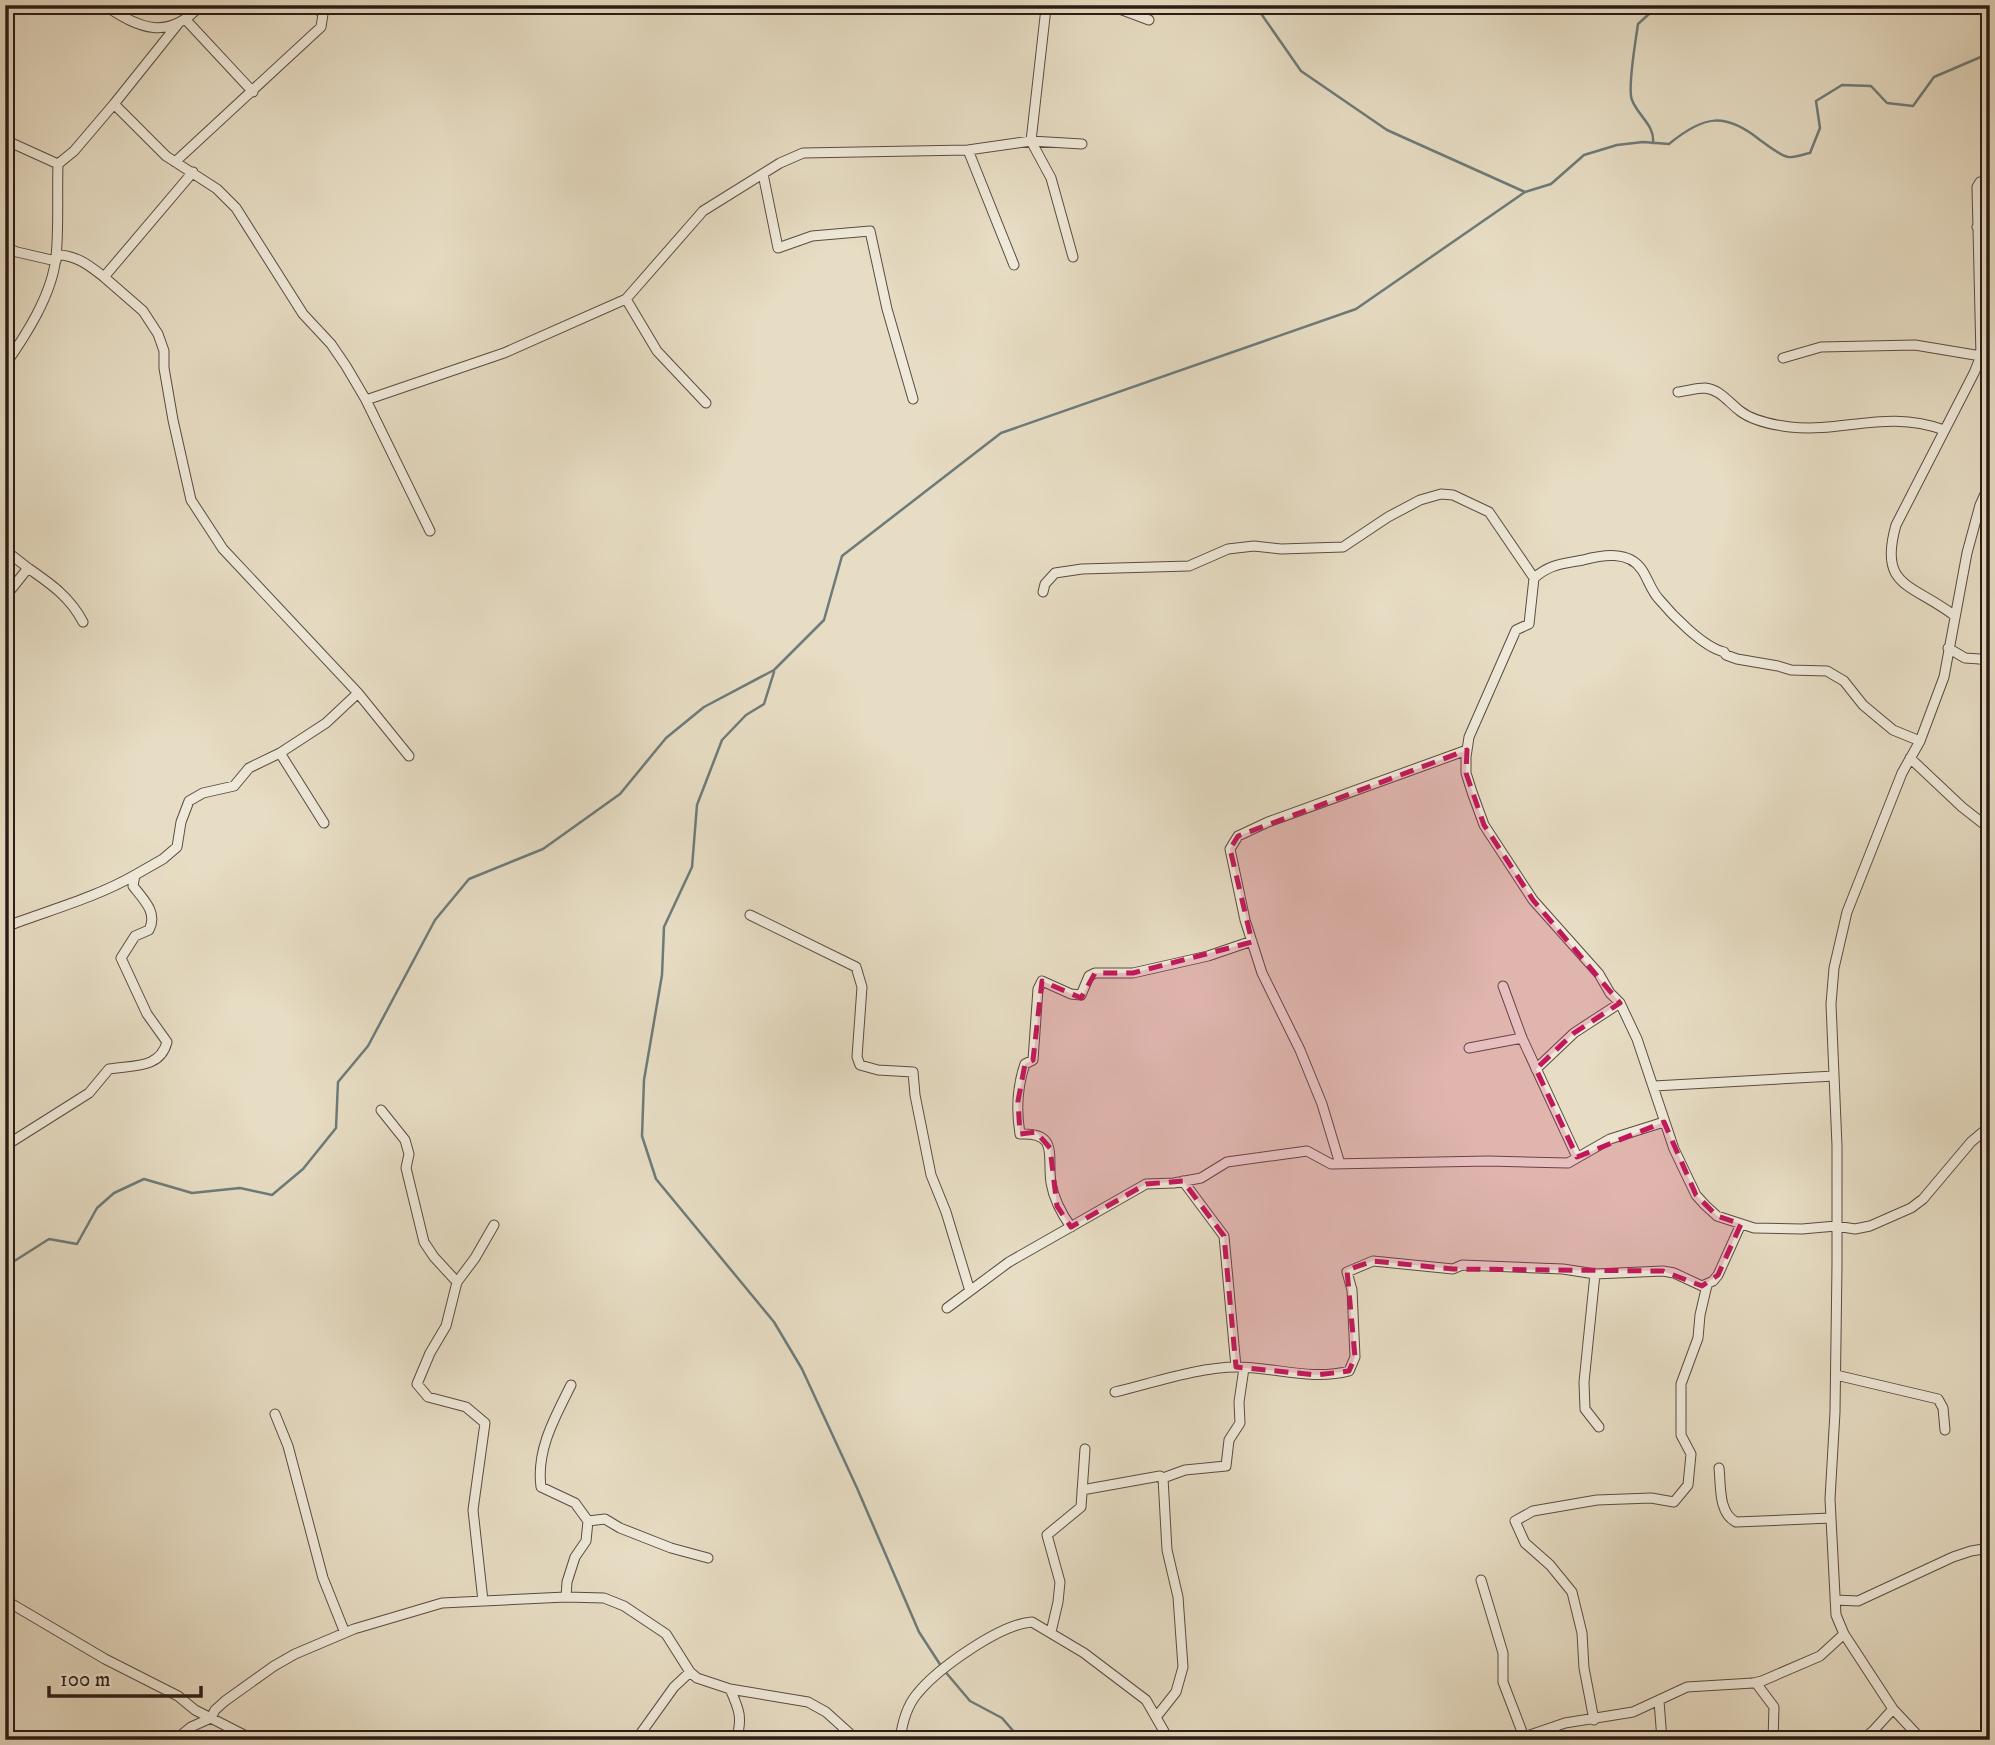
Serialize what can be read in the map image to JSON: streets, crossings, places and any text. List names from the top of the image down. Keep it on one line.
{"scale_bar":"100 m"}
